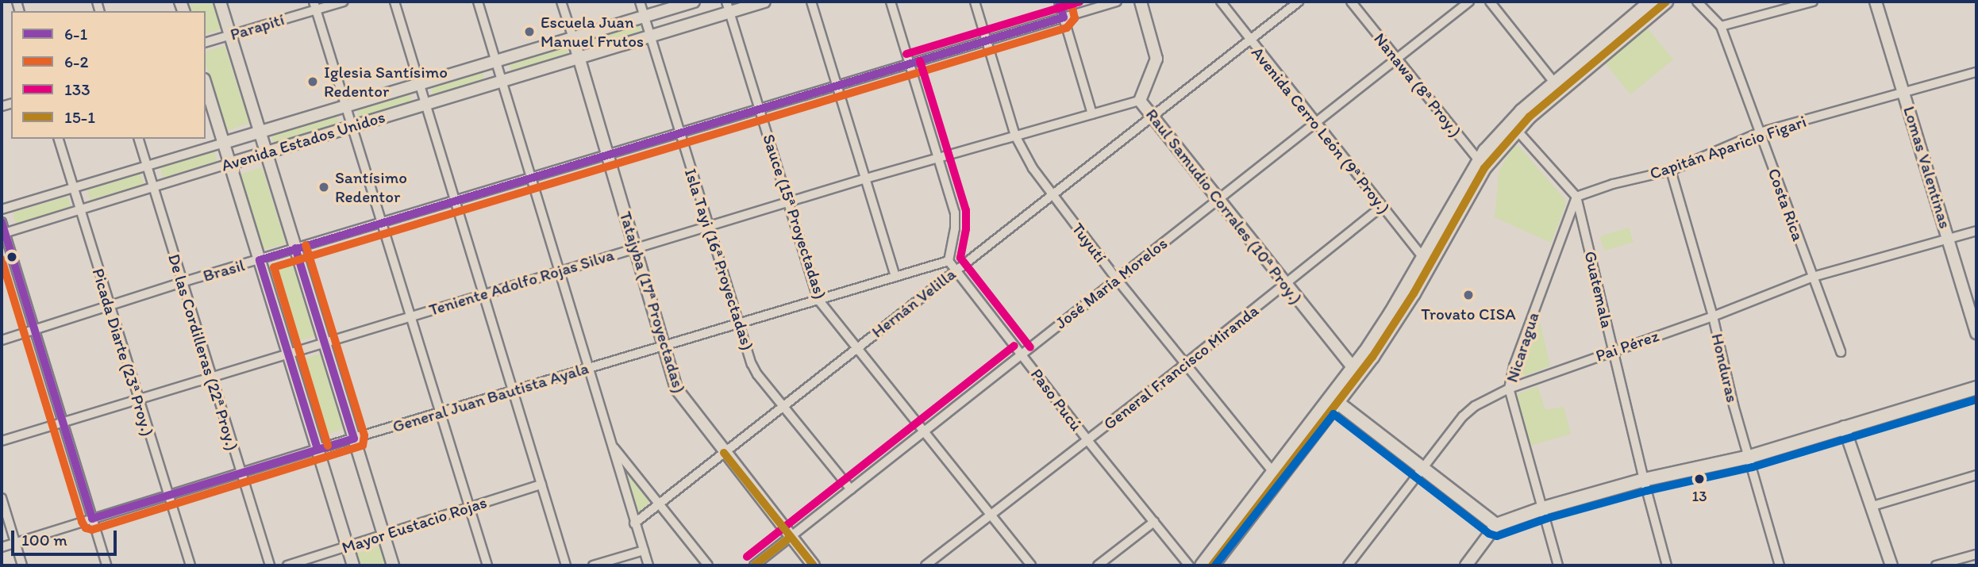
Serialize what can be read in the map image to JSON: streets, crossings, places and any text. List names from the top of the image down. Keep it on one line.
{"streets":{"main road":["Avenida Estados Unidos","Lomas Valentinas","Raul Samudio Corrales (10ª Proy.)","Tatajyba (17ª Proyectadas)"],"street":["Parapití","Nanawa (8ª Proy.)","Avenida Cerro León (9ª Proy.)","Capitán Aparicio Figari","Costa Rica","Sauce (15ª Proyectadas)","Tuyutí","Isla Tayi (16ª Proyectadas)","Brasil","Teniente Adolfo Rojas Silva","José María Morelos","Guatemala","Hernán Velilla","Pai Pérez","Nicaragua","Picada Diarte (23ª Proy.)","De las Cordilleras (22ª Proy.)","General Francisco Miranda","Honduras","General Juan Bautista Ayala","Paso Pucú","Mayor Eustacio Rojas"]},"crossings":[["Nanawa (8ª Proy.)","José María Morelos"],["Avenida Cerro León (9ª Proy.)","José María Morelos"],["Avenida Cerro León (9ª Proy.)","Hernán Velilla"],["Avenida Cerro León (9ª Proy.)","General Francisco Miranda"],["Avenida Estados Unidos","Sauce (15ª Proyectadas)"],["Avenida Estados Unidos","Isla Tayi (16ª Proyectadas)"],["Avenida Estados Unidos","Tatajyba (17ª Proyectadas)"],["Avenida Estados Unidos","Picada Diarte (23ª Proy.)"],["Avenida Estados Unidos","De las Cordilleras (22ª Proy.)"],["Capitán Aparicio Figari","Lomas Valentinas"],["Capitán Aparicio Figari","Costa Rica"],["Capitán Aparicio Figari","Guatemala"],["Capitán Aparicio Figari","Nicaragua"],["Capitán Aparicio Figari","Honduras"],["Lomas Valentinas","Pai Pérez"],["Costa Rica","Pai Pérez"],["Raul Samudio Corrales (10ª Proy.)","Teniente Adolfo Rojas Silva"],["Raul Samudio Corrales (10ª Proy.)","José María Morelos"],["Raul Samudio Corrales (10ª Proy.)","Hernán Velilla"],["Raul Samudio Corrales (10ª Proy.)","General Francisco Miranda"],["Sauce (15ª Proyectadas)","Brasil"],["Sauce (15ª Proyectadas)","Teniente Adolfo Rojas Silva"],["Sauce (15ª Proyectadas)","José María Morelos"],["Sauce (15ª Proyectadas)","Hernán Velilla"],["Sauce (15ª Proyectadas)","General Francisco Miranda"],["Sauce (15ª Proyectadas)","General Juan Bautista Ayala"],["Tuyutí","Brasil"],["Tuyutí","Teniente Adolfo Rojas Silva"],["Tuyutí","José María Morelos"],["Tuyutí","Hernán Velilla"],["Tuyutí","General Francisco Miranda"],["Isla Tayi (16ª Proyectadas)","Brasil"],["Isla Tayi (16ª Proyectadas)","Teniente Adolfo Rojas Silva"],["Isla Tayi (16ª Proyectadas)","José María Morelos"],["Isla Tayi (16ª Proyectadas)","Hernán Velilla"],["Isla Tayi (16ª Proyectadas)","General Juan Bautista Ayala"],["Brasil","Tatajyba (17ª Proyectadas)"],["Brasil","Picada Diarte (23ª Proy.)"],["Brasil","De las Cordilleras (22ª Proy.)"],["Teniente Adolfo Rojas Silva","Tatajyba (17ª Proyectadas)"],["Teniente Adolfo Rojas Silva","Picada Diarte (23ª Proy.)"],["Teniente Adolfo Rojas Silva","De las Cordilleras (22ª Proy.)"],["José María Morelos","Tatajyba (17ª Proyectadas)"],["José María Morelos","Paso Pucú"],["Guatemala","Pai Pérez"],["Guatemala","Nicaragua"],["Tatajyba (17ª Proyectadas)","Hernán Velilla"],["Tatajyba (17ª Proyectadas)","General Juan Bautista Ayala"],["Hernán Velilla","Paso Pucú"],["Pai Pérez","Nicaragua"],["Pai Pérez","Honduras"],["Picada Diarte (23ª Proy.)","General Juan Bautista Ayala"],["De las Cordilleras (22ª Proy.)","General Juan Bautista Ayala"],["General Francisco Miranda","Paso Pucú"],["General Juan Bautista Ayala","Paso Pucú"]],"places":["Escuela Juan Manuel Frutos","Iglesia Santísimo Redentor","Santísimo Redentor","Trovato CISA","13"],"lines":["transit line 6-1","transit line 6-2","transit line 133","transit line 15-1"],"legend":["6-1","6-2","133","15-1"],"scale_bar":"100 m"}
